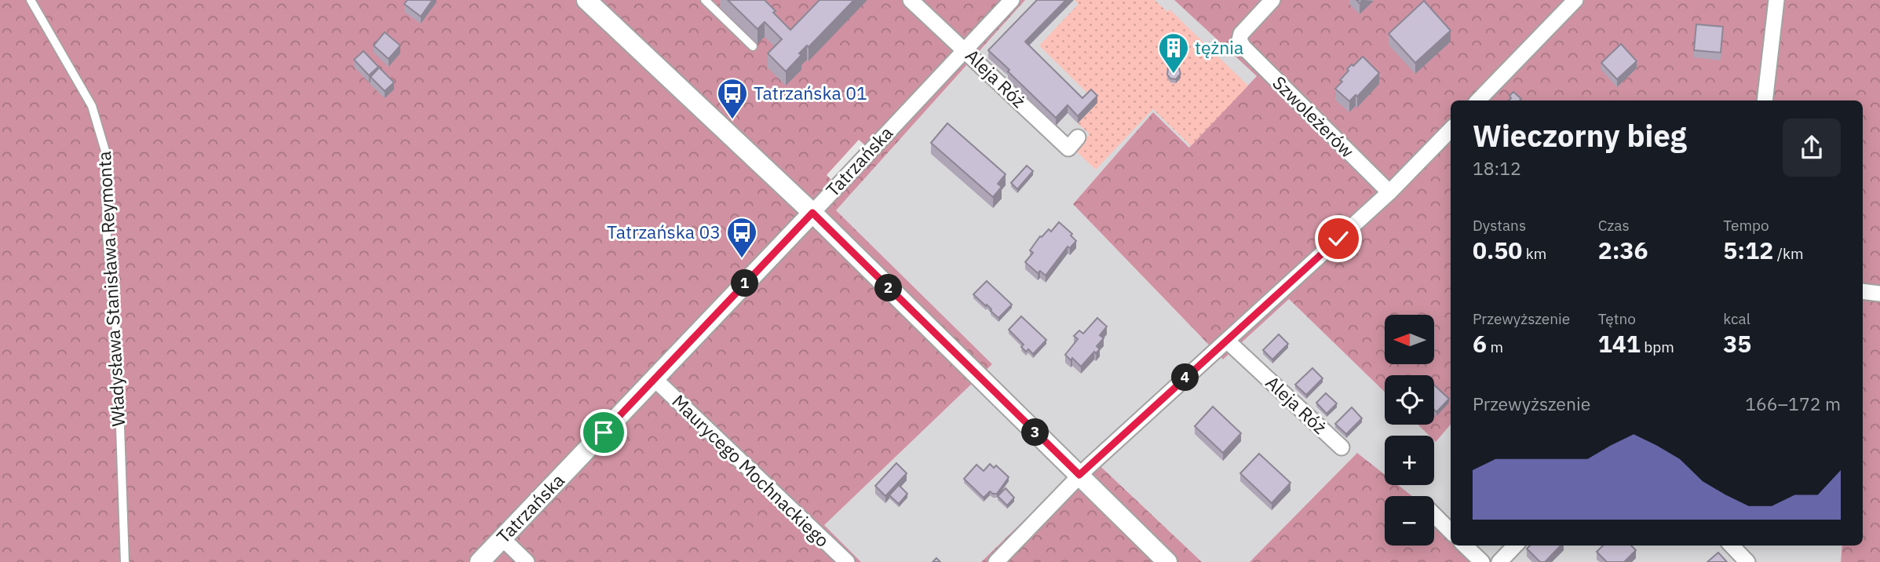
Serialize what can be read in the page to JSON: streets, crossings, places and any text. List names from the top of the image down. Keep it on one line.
{"streets":{"street":["Aleja Róż","Szwoleżerów","Tatrzańska","Maurycego Mochnackiego"],"lane":["Władysława Stanisława Reymonta"]},"crossings":[["Aleja Róż","Tatrzańska"],["Tatrzańska","Maurycego Mochnackiego"]],"places":{"building":["tężnia"],"bus stop":["Tatrzańska 01","Tatrzańska 03"]},"north":"left","page":{"heading":["Wieczorny bieg","18:12"],"stats":[["Dystans","0.50 km"],["Czas","2:36"],["Tempo","5:12 /km"],["Przewyższenie","6 m"],["Tętno","141 bpm"],["kcal","35"]],"pins":["1","2","4","3"],"map_buttons":["+","−"],"chart":["Przewyższenie","166–172 m"]}}
